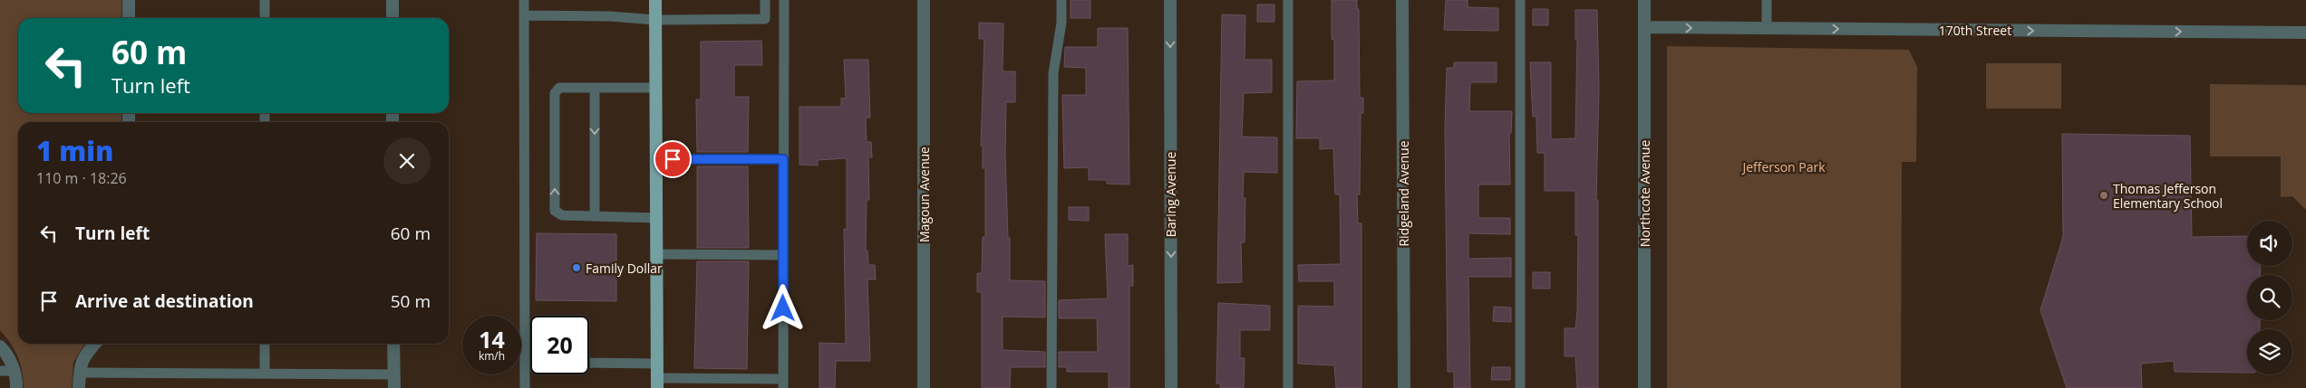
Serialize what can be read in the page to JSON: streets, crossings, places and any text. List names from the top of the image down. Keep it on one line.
{"streets":{"street":["170th Street","Ridgeland Avenue","Northcote Avenue","Magoun Avenue","Baring Avenue"]},"crossings":[["170th Street","Northcote Avenue"]],"one_way":["170th Street","Baring Avenue"],"parks":["Jefferson Park"],"places":["Thomas Jefferson Elementary School","Family Dollar"],"page":{"turn":["60 m","Turn left"],"heading":["1 min","110 m · 18:26"],"list":[{"name":"Turn left","value":"60 m"},{"name":"Arrive at destination","value":"50 m"}],"speed":"14 km/h","limit":"20"}}
